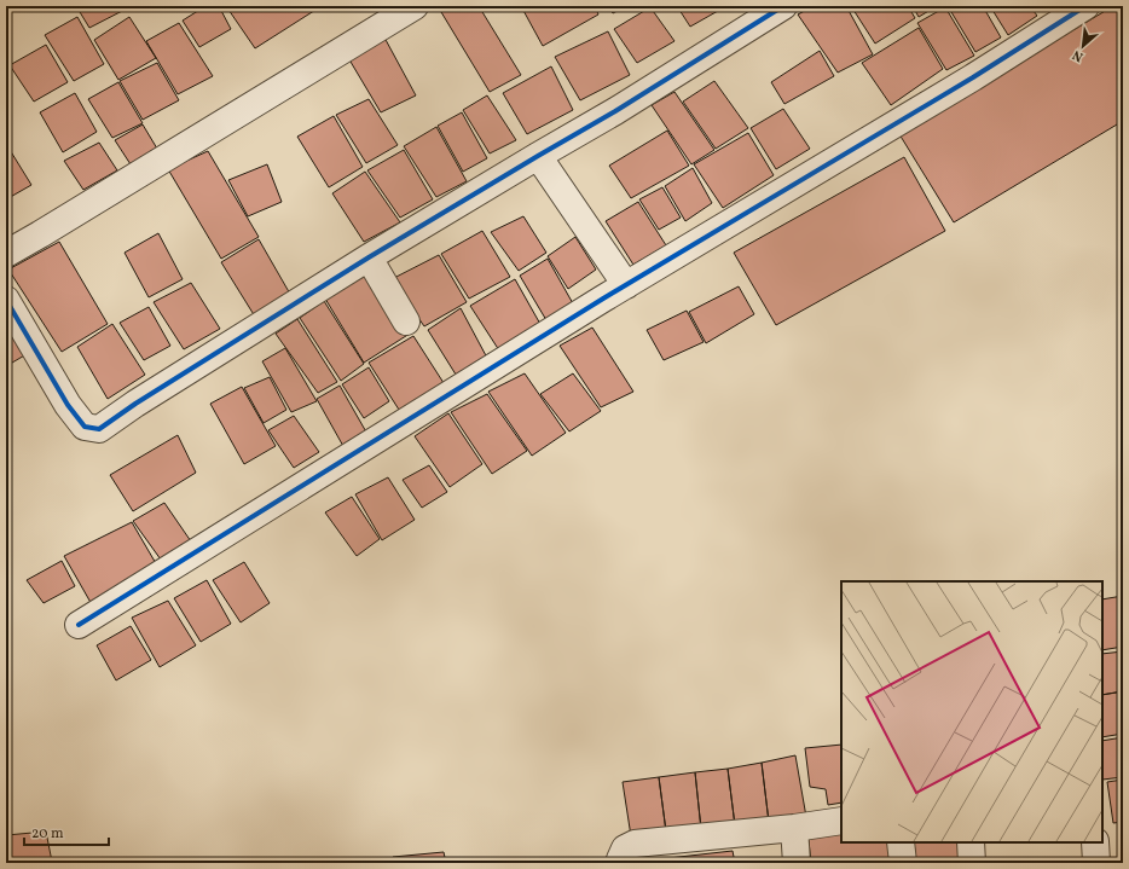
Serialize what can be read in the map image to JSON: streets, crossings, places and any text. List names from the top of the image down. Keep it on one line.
{"scale_bar":"20 m","north":"bottom left"}
